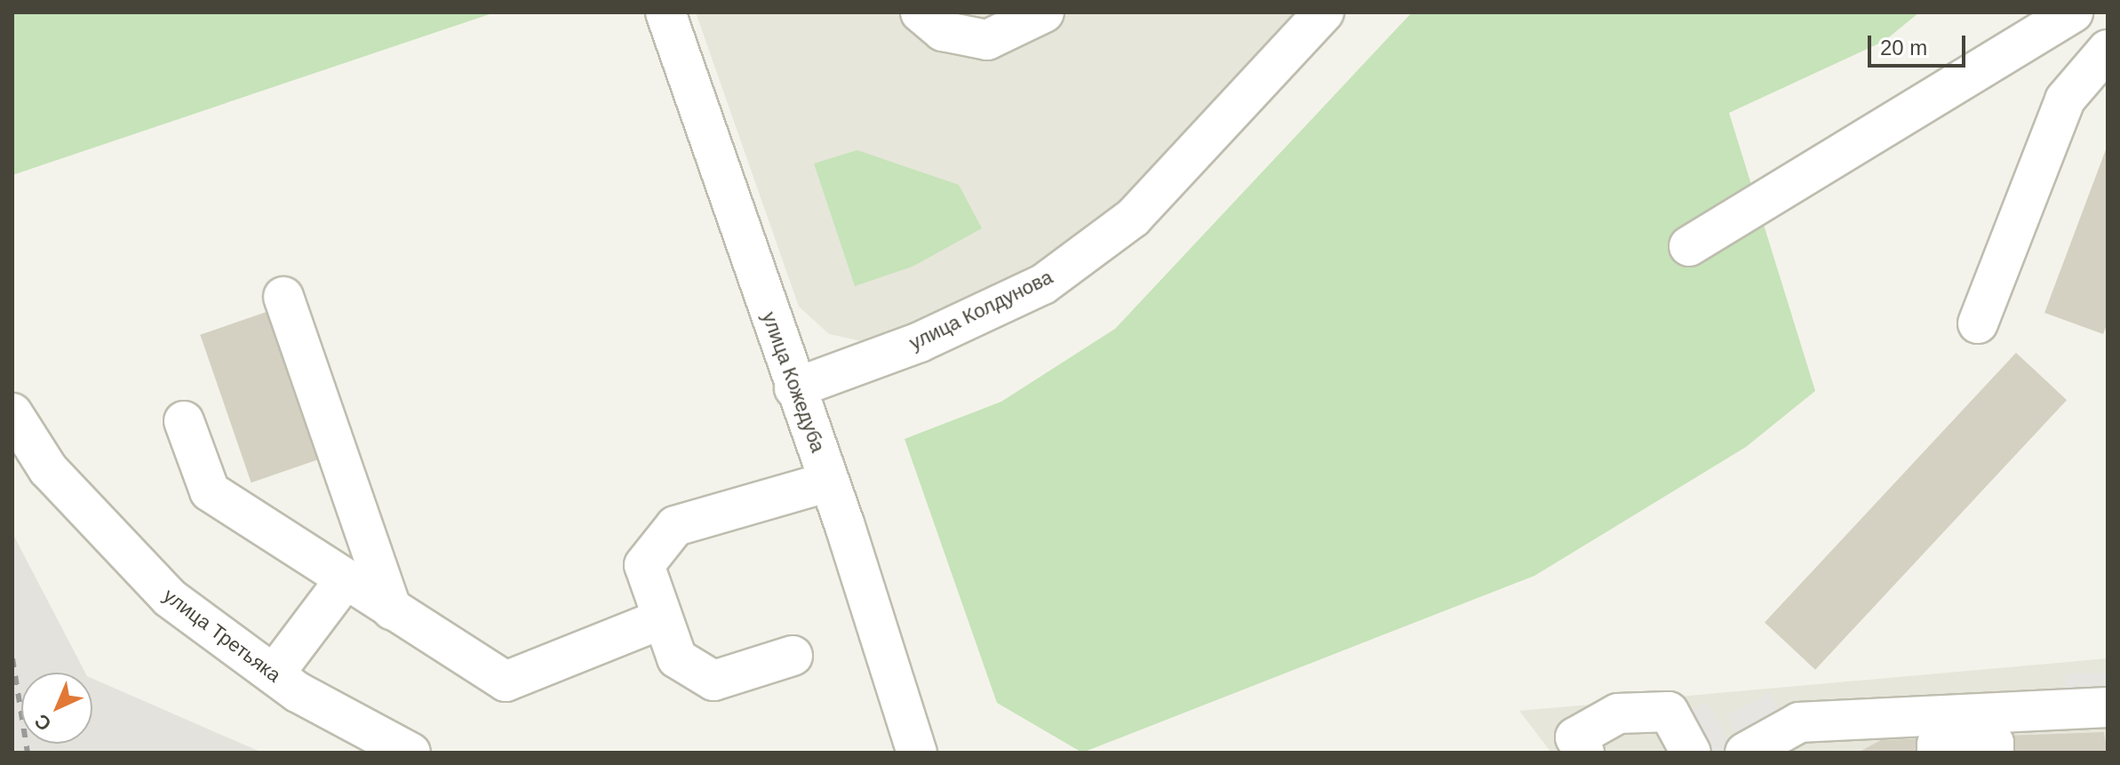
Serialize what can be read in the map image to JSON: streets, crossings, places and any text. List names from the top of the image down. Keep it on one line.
{"streets":{"street":["улица Колдунова","улица Кожедуба","улица Третьяка"]},"crossings":[["улица Колдунова","улица Кожедуба"]],"scale_bar":"20 m","north":"bottom left"}
